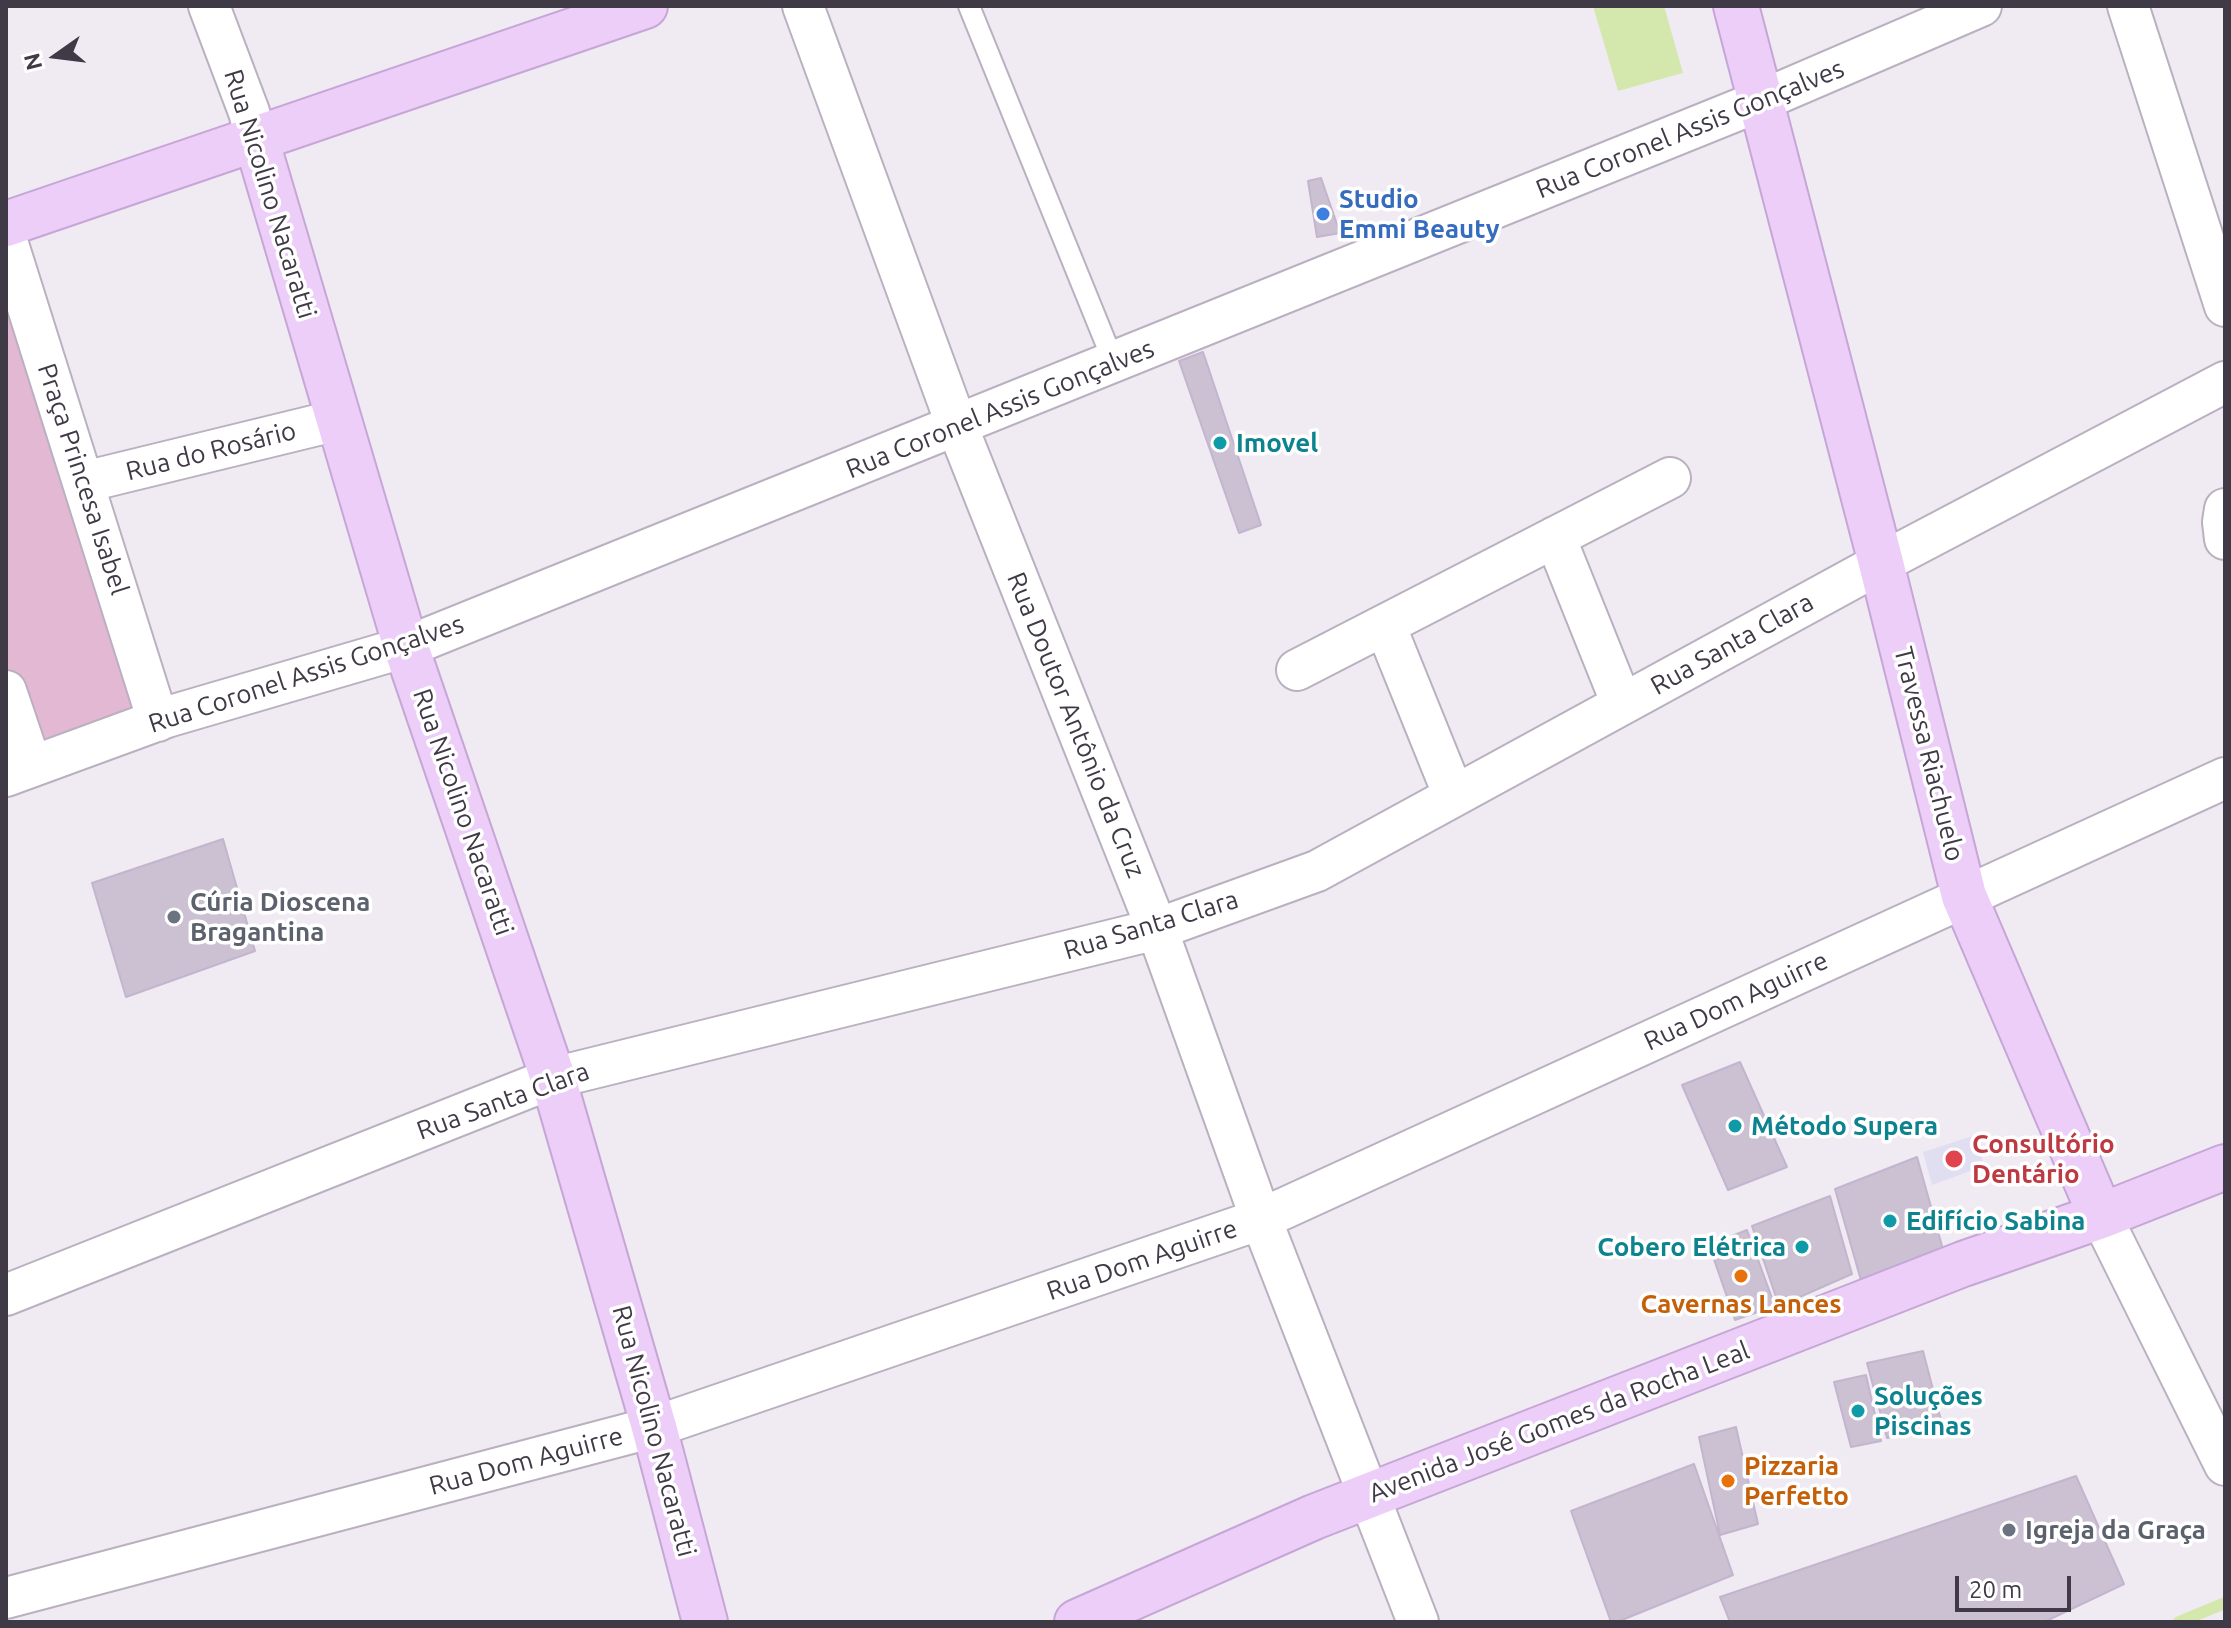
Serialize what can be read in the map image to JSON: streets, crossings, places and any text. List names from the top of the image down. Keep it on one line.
{"streets":{"street":["Rua Coronel Assis Gonçalves","Rua Nicolino Nacaratti","Rua do Rosário","Praça Princesa Isabel","Rua Santa Clara","Rua Doutor Antônio da Cruz","Travessa Riachuelo","Rua Dom Aguirre","Avenida José Gomes da Rocha Leal"]},"crossings":[["Rua Coronel Assis Gonçalves","Rua Nicolino Nacaratti"],["Rua Coronel Assis Gonçalves","Praça Princesa Isabel"],["Rua Coronel Assis Gonçalves","Rua Doutor Antônio da Cruz"],["Rua Coronel Assis Gonçalves","Travessa Riachuelo"],["Rua Nicolino Nacaratti","Rua do Rosário"],["Rua Nicolino Nacaratti","Rua Santa Clara"],["Rua Nicolino Nacaratti","Rua Dom Aguirre"],["Rua do Rosário","Praça Princesa Isabel"],["Rua Santa Clara","Rua Doutor Antônio da Cruz"],["Rua Santa Clara","Travessa Riachuelo"],["Rua Doutor Antônio da Cruz","Rua Dom Aguirre"],["Rua Doutor Antônio da Cruz","Avenida José Gomes da Rocha Leal"],["Travessa Riachuelo","Rua Dom Aguirre"],["Travessa Riachuelo","Avenida José Gomes da Rocha Leal"]],"places":["Studio Emmi Beauty","Imovel","Cúria Dioscena Bragantina","Método Supera","Consultório Dentário","Edifício Sabina","Cobero Elétrica","Cavernas Lances","Soluções Piscinas","Pizzaria Perfetto","Igreja da Graça"],"scale_bar":"20 m","north":"left"}
